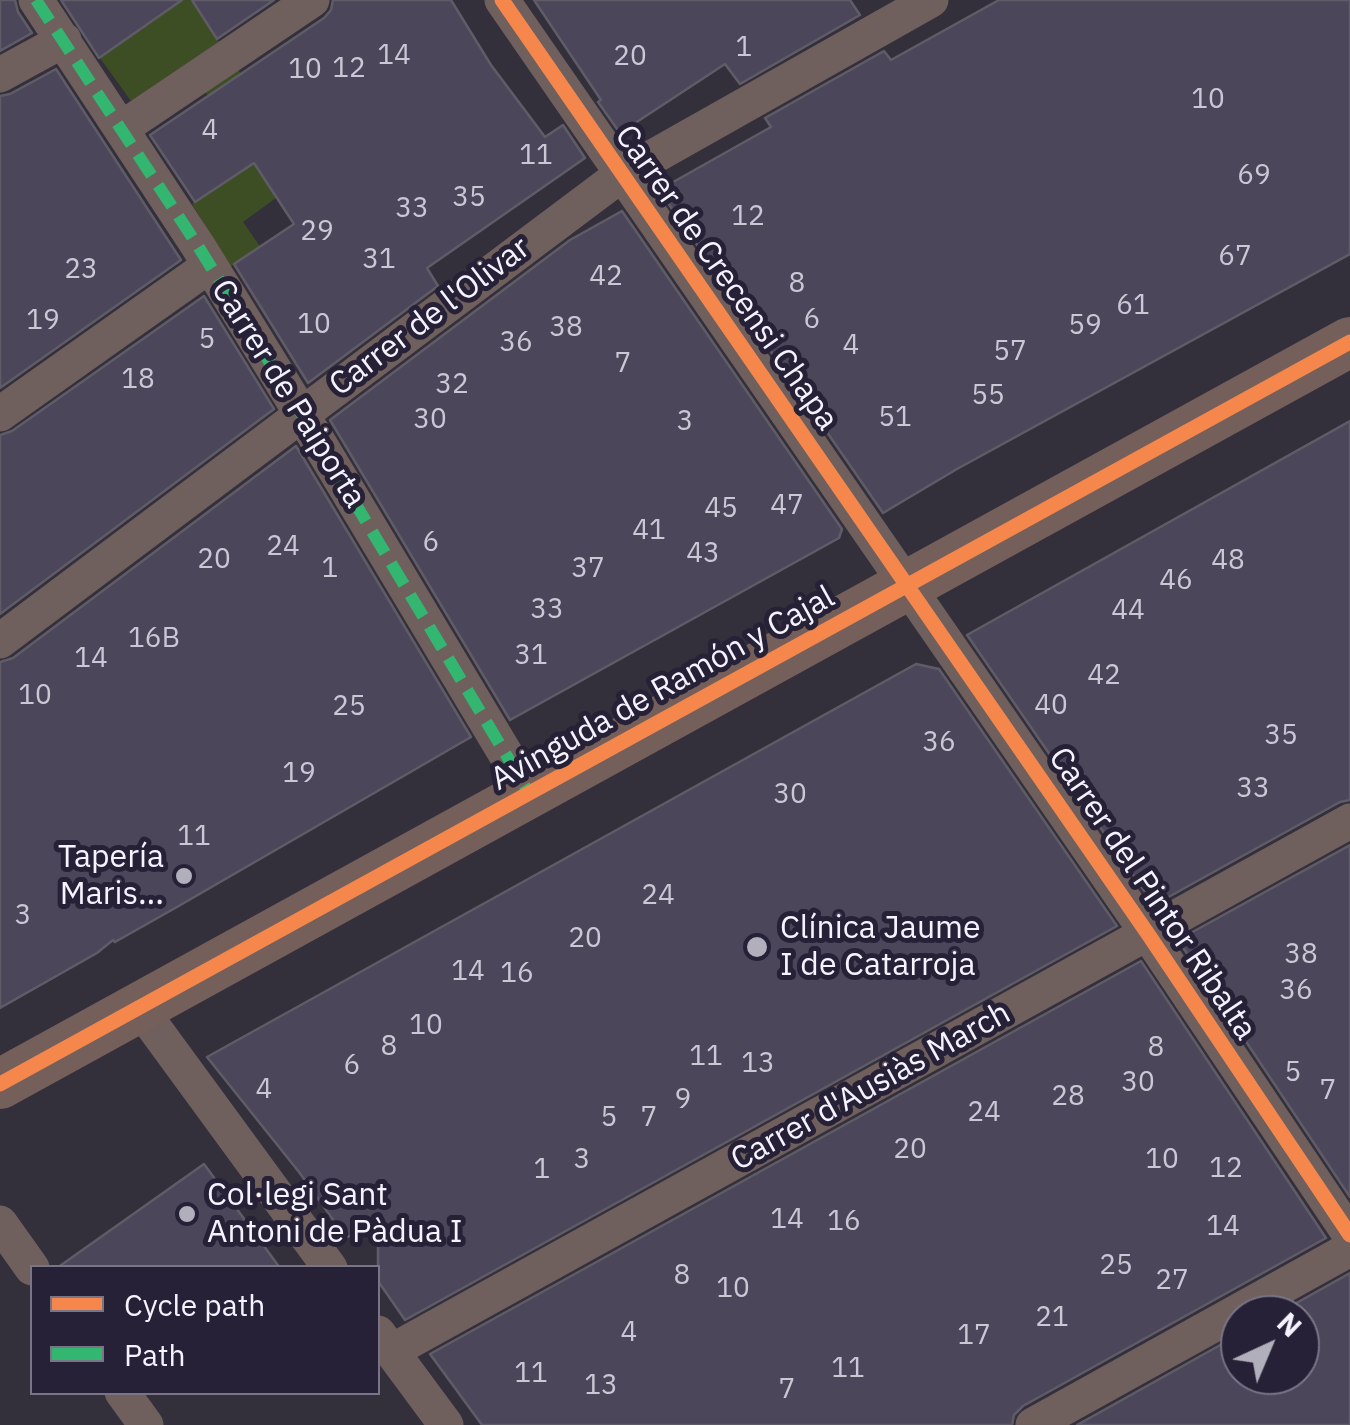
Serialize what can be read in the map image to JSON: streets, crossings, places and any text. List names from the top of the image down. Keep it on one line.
{"streets":{"street":["Carrer de Crecensi Chapa","Carrer de l'Olivar","Carrer de Paiporta","Avinguda de Ramón y Cajal","Carrer del Pintor Ribalta","Carrer d'Ausiàs March"]},"crossings":[["Carrer de Crecensi Chapa","Carrer de l'Olivar"],["Carrer de Crecensi Chapa","Avinguda de Ramón y Cajal"],["Carrer de Crecensi Chapa","Carrer del Pintor Ribalta"],["Carrer de l'Olivar","Carrer de Paiporta"],["Carrer de Paiporta","Avinguda de Ramón y Cajal"],["Avinguda de Ramón y Cajal","Carrer del Pintor Ribalta"],["Carrer del Pintor Ribalta","Carrer d'Ausiàs March"]],"places":["Tapería Maris...","Clínica Jaume I de Catarroja","Col·legi Sant Antoni de Pàdua I"],"house_numbers":["1","14","20","12","10","10","4","11","69","35","33","12","29","67","31","23","42","8","61","6","19","10","59","38","5","36","4","57","7","18","32","55","51","30","3","47","45","41","6","24","43","20","48","1","37","46","33","44","16B","31","14","42","10","40","25","35","36","19","33","30","11","24","3","20","38","14","16","36","10","8","8","11","13","6","5","30","4","7","28","9","24","5","7","20","3","10","12","1","14","16","14","25","8","27","10","21","4","17","11","11","13","7"],"legend":["Cycle path","Path"],"north":"top right"}
